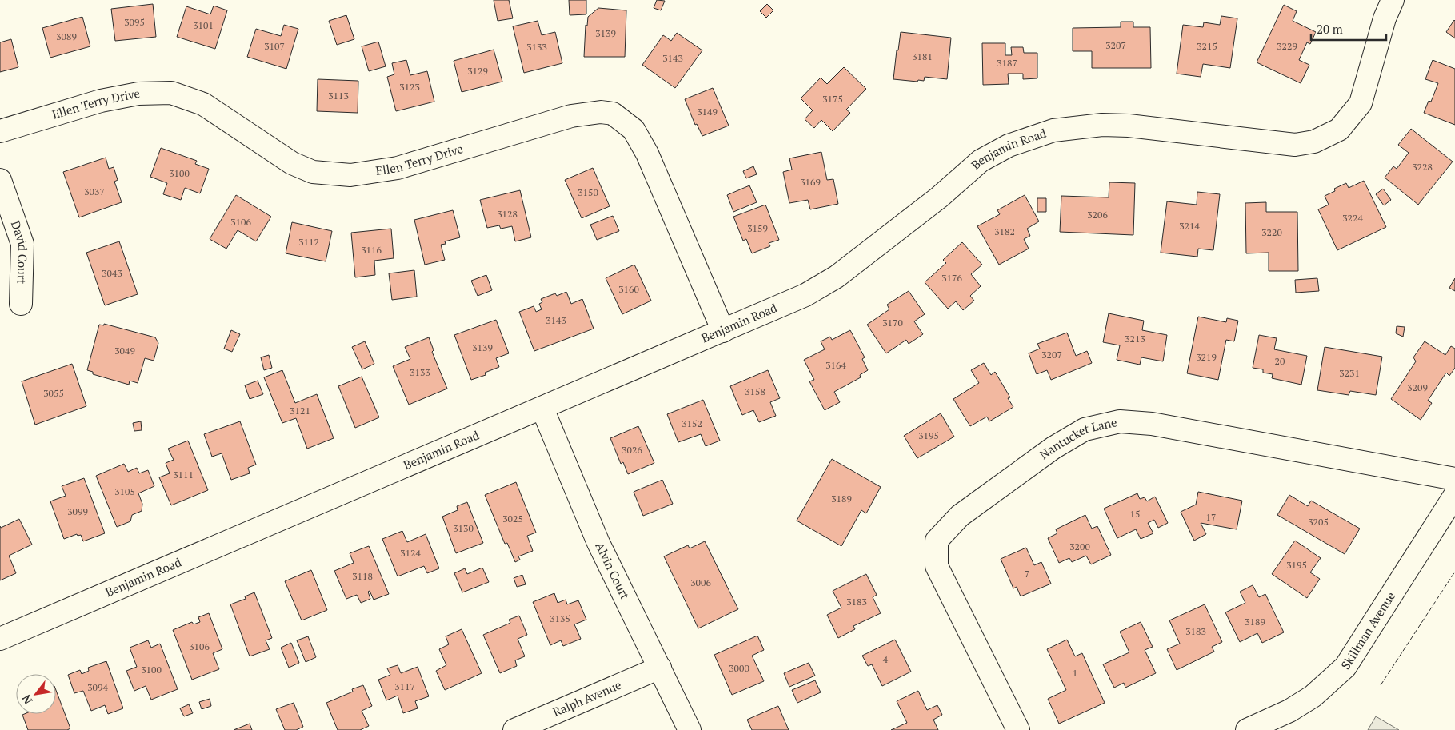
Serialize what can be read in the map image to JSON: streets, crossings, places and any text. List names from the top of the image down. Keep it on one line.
{"streets":{"street":["Ellen Terry Drive","Benjamin Road","David Court","Nantucket Lane","Alvin Court","Skillman Avenue","Ralph Avenue"]},"crossings":[["Ellen Terry Drive","Benjamin Road"],["Benjamin Road","Alvin Court"],["Alvin Court","Ralph Avenue"]],"house_numbers":["3095","3101","3139","3089","3207","3107","3215","3229","3133","3181","3143","3187","3129","3123","3113","3175","3149","3228","3100","3169","3037","3150","3128","3206","3224","3106","3214","3159","3182","3220","3112","3116","3043","3176","3160","3143","3170","3213","3139","3049","3207","3219","20","3164","3133","3231","3209","3158","3055","3121","3152","3195","3026","3111","3105","3189","3099","15","17","3025","3205","3130","3200","3124","3195","7","3118","3006","3183","3135","3189","3183","3106","4","3000","3100","1","3117","3094"],"scale_bar":"20 m","north":"bottom left"}
